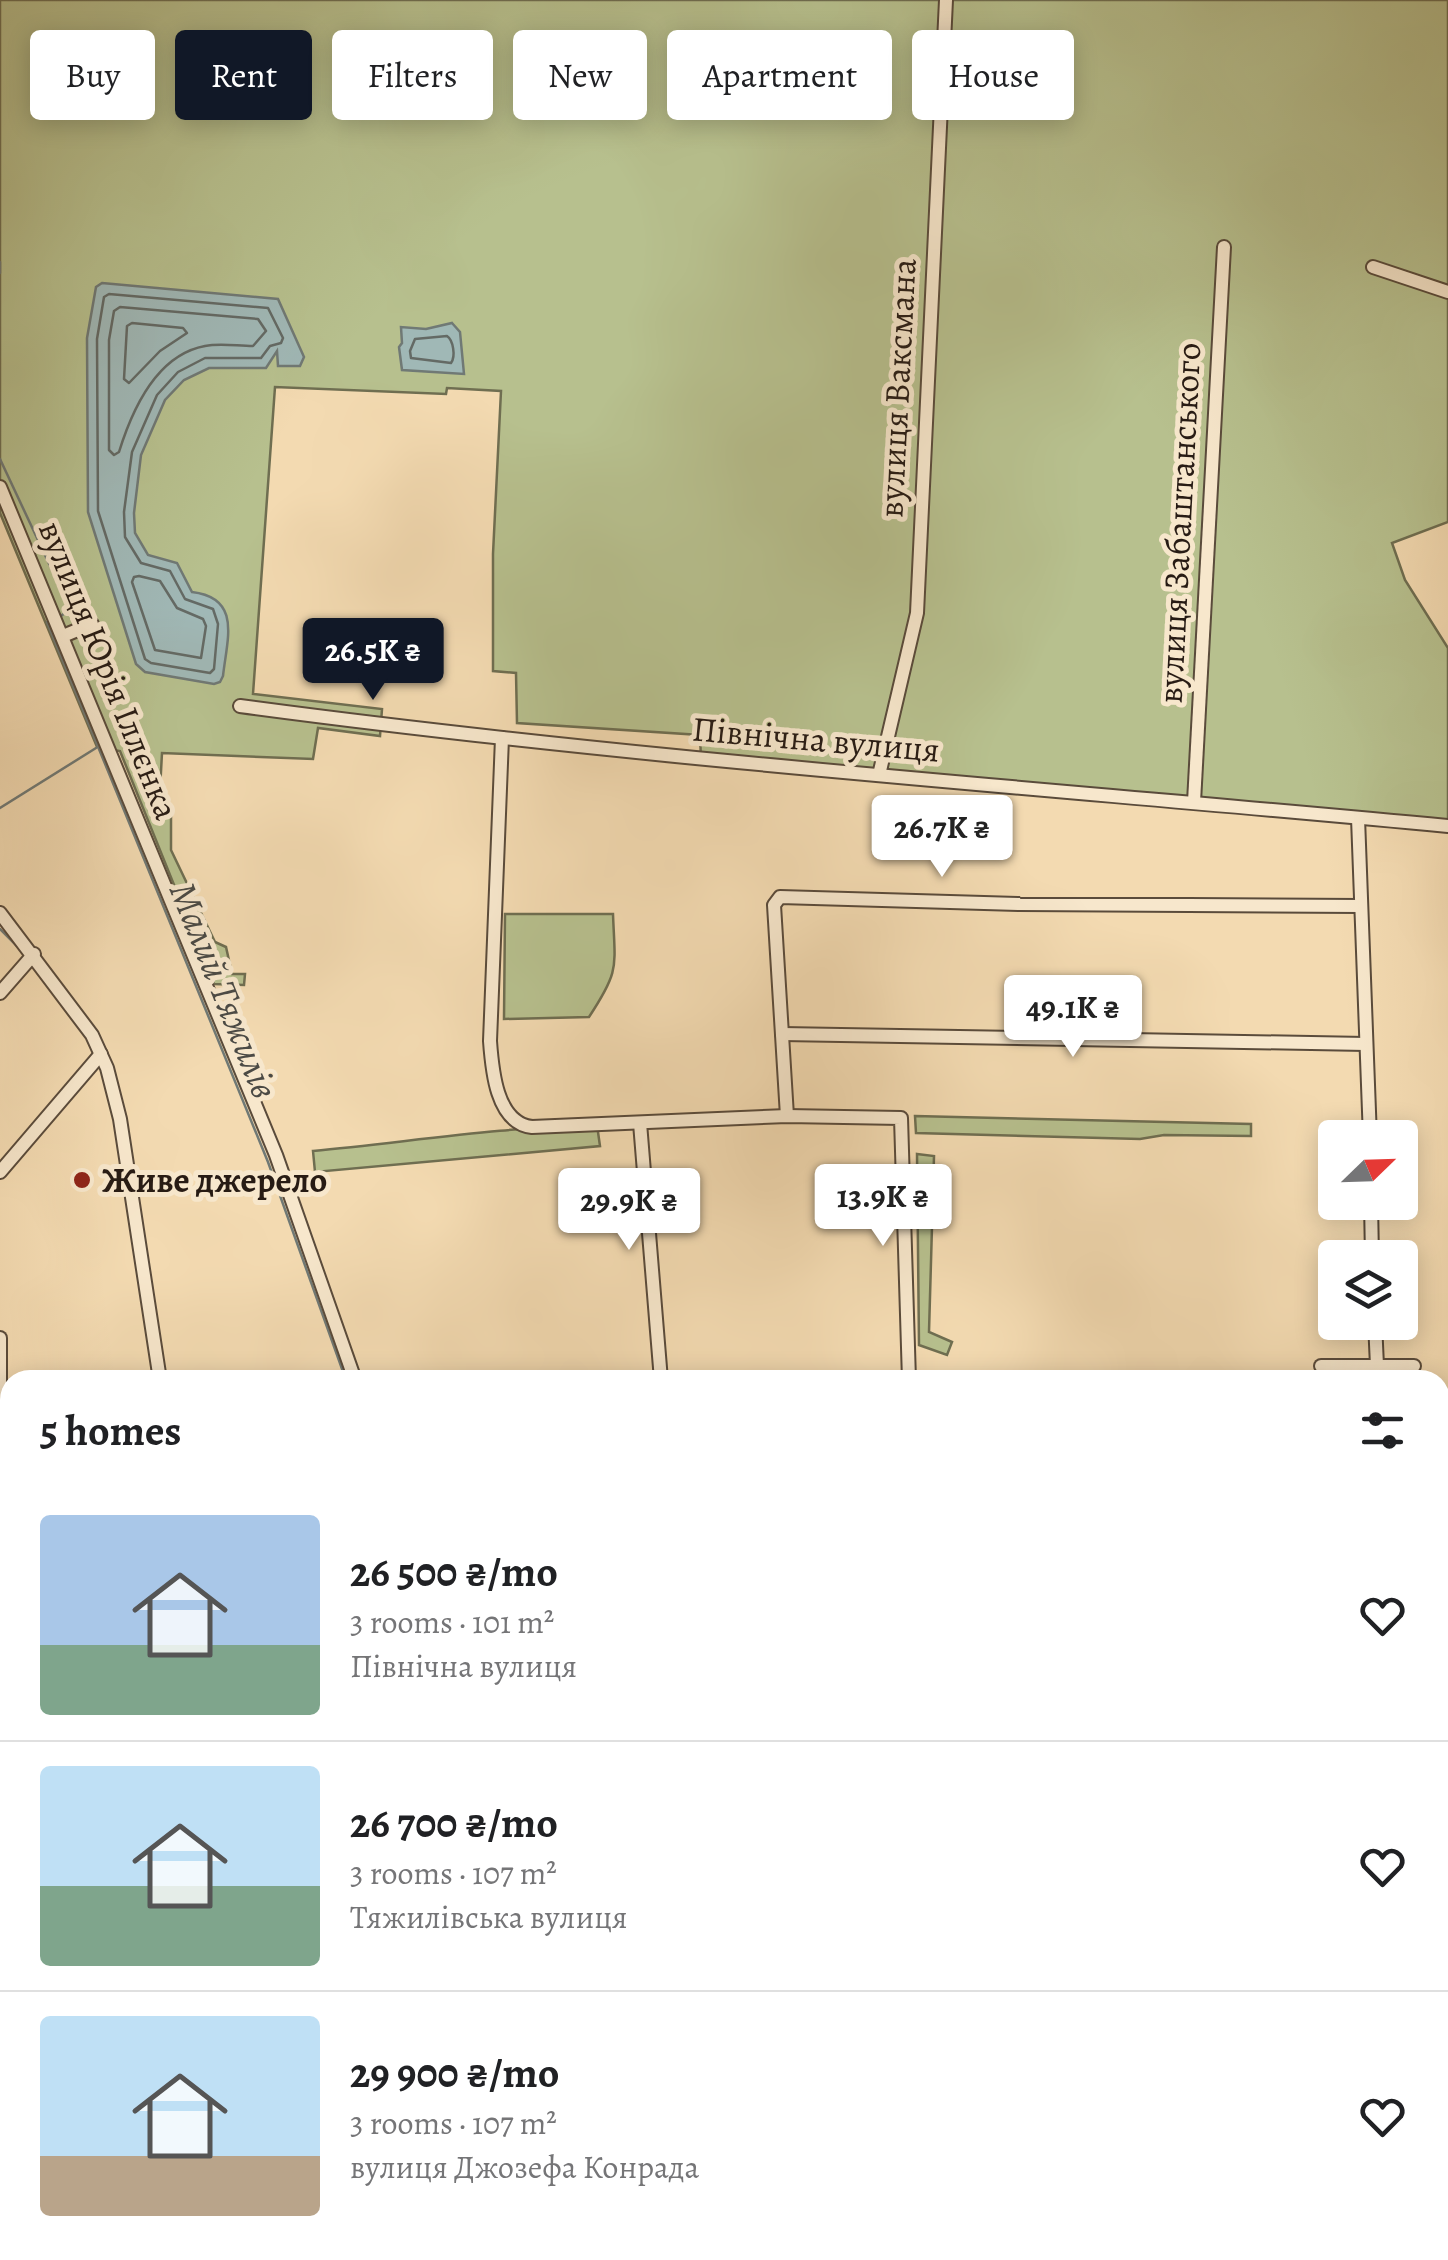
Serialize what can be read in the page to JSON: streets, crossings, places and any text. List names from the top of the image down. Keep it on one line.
{"streets":{"street":["вулиця Ваксмана","вулиця Забаштанського","вулиця Юрія Іллєнка","Північна вулиця"]},"crossings":[["вулиця Ваксмана","Північна вулиця"],["вулиця Забаштанського","Північна вулиця"]],"water":["Малий Тяжилів"],"places":["Живе джерело"],"north":"top right","page":{"chip":["Buy","Rent","Filters","New","Apartment","House"],"price":["26.5K ₴","26.7K ₴","49.1K ₴","13.9K ₴","29.9K ₴"],"heading":"5 homes","list":[{"name":"26 500 ₴/mo","note":"3 rooms · 101 m² · Північна вулиця"},{"name":"26 700 ₴/mo","note":"3 rooms · 107 m² · Тяжилівська вулиця"},{"name":"29 900 ₴/mo","note":"3 rooms · 107 m² · вулиця Джозефа Конрада"}]}}
